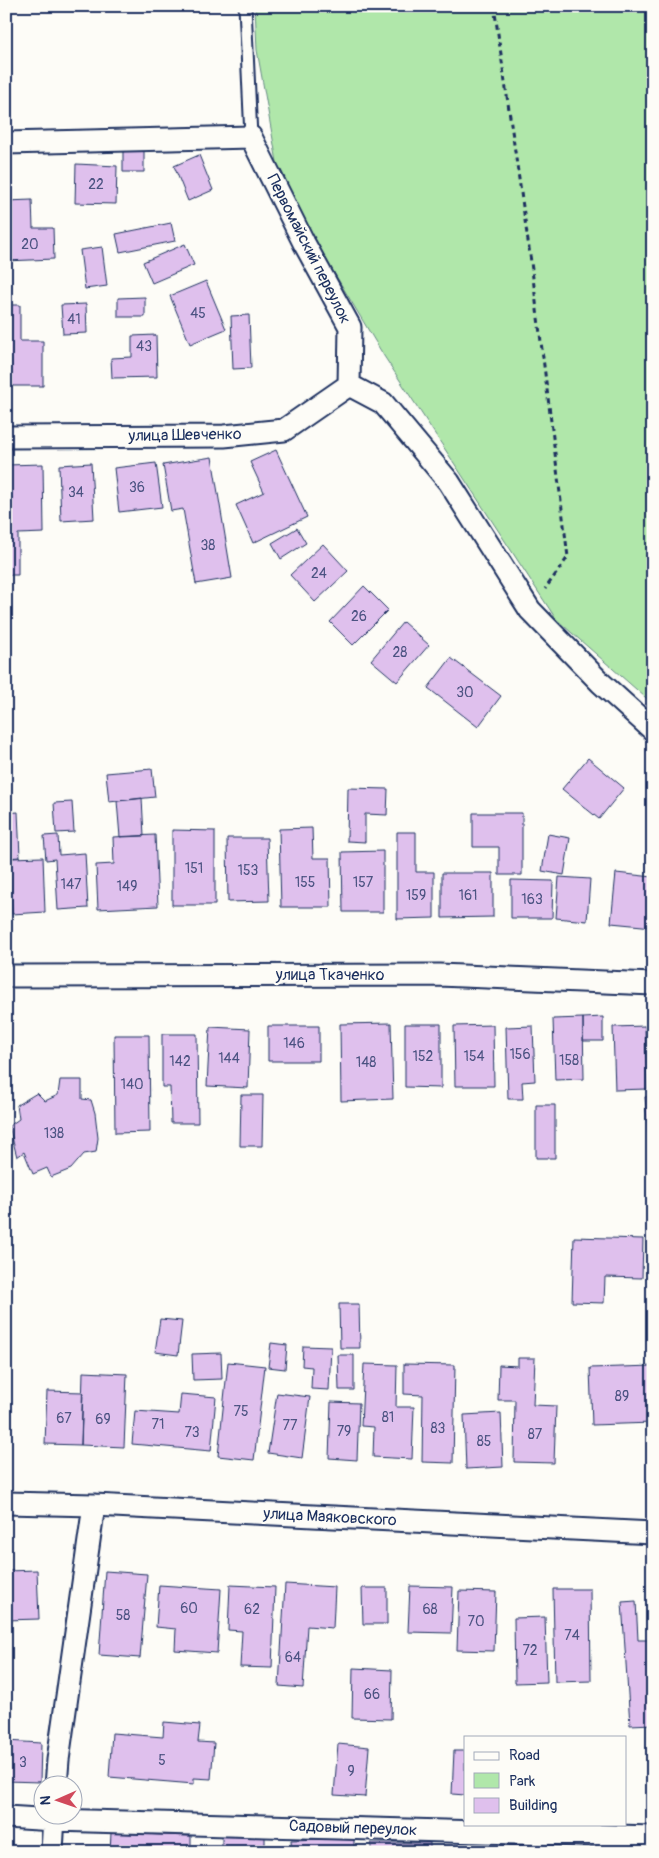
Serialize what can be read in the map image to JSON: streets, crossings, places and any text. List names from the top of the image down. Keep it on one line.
{"streets":{"street":["Первомайский переулок","улица Шевченко","улица Ткаченко","улица Маяковского","Садовый переулок"]},"crossings":[["Первомайский переулок","улица Шевченко"]],"house_numbers":["22","20","45","41","43","36","34","38","24","26","28","30","151","153","155","157","147","149","159","161","163","146","156","152","154","144","158","142","148","140","138","89","75","81","67","69","71","77","83","79","73","87","85","60","62","68","58","70","74","72","64","66","5","3","9"],"legend":["Road","Park","Building"],"north":"left"}
